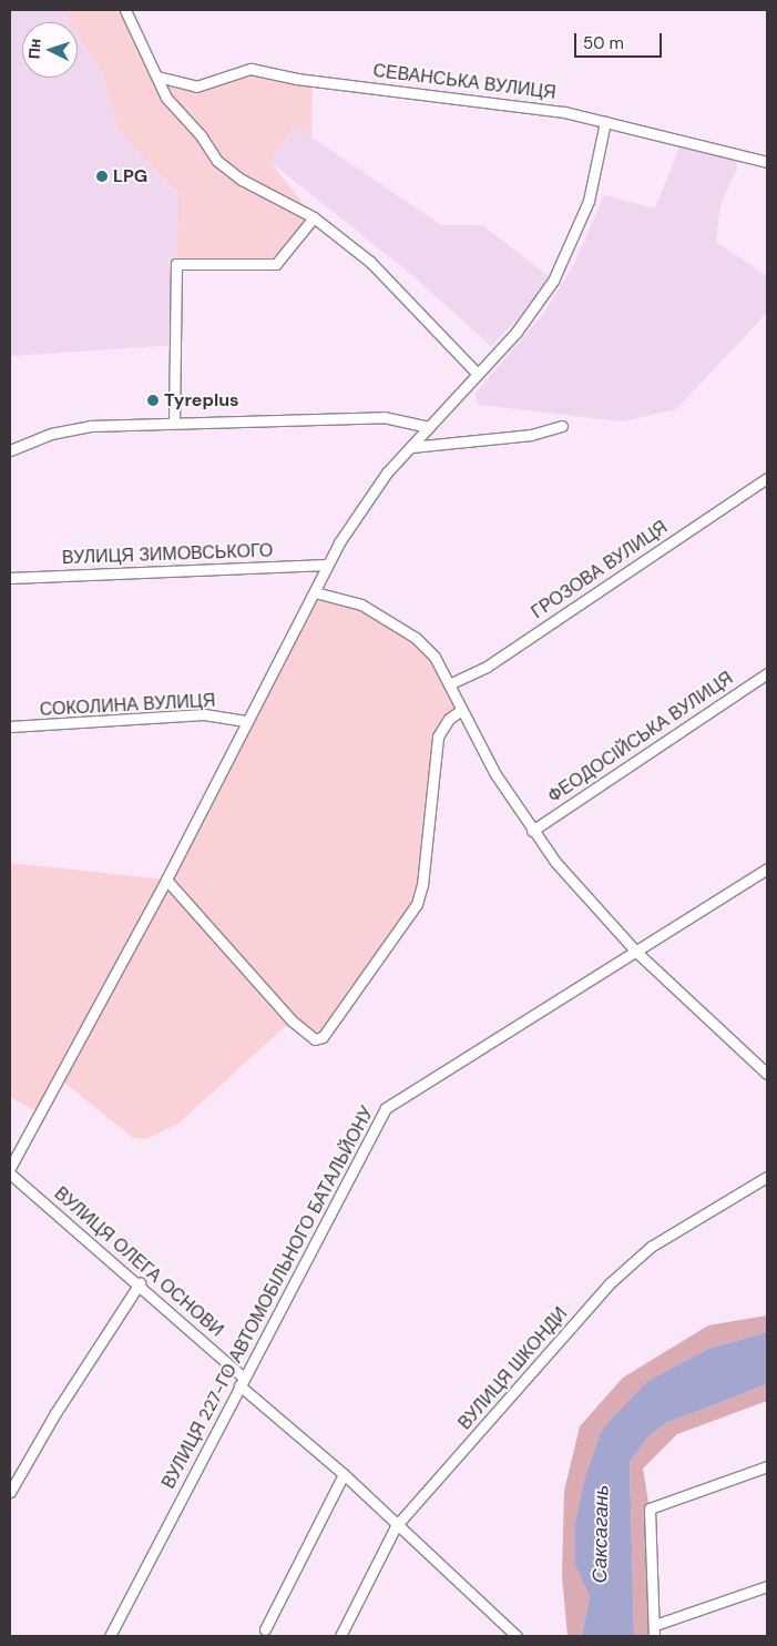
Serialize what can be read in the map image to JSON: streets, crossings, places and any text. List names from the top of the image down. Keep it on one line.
{"streets":{"street":["СЕВАНСЬКА ВУЛИЦЯ","ВУЛИЦЯ ЗИМОВСЬКОГО","ГРОЗОВА ВУЛИЦЯ","СОКОЛИНА ВУЛИЦЯ","ФЕОДОСІЙСЬКА ВУЛИЦЯ","ВУЛИЦЯ ОЛЕГА ОСНОВИ","ВУЛИЦЯ 227-ГО АВТОМОБІЛЬНОГО БАТАЛЬЙОНУ","ВУЛИЦЯ ШКОНДИ"]},"crossings":[["ВУЛИЦЯ ОЛЕГА ОСНОВИ","ВУЛИЦЯ 227-ГО АВТОМОБІЛЬНОГО БАТАЛЬЙОНУ"],["ВУЛИЦЯ ОЛЕГА ОСНОВИ","ВУЛИЦЯ ШКОНДИ"]],"water":["Саксагань"],"places":["LPG","Tyreplus"],"scale_bar":"50 m","north":"left"}
